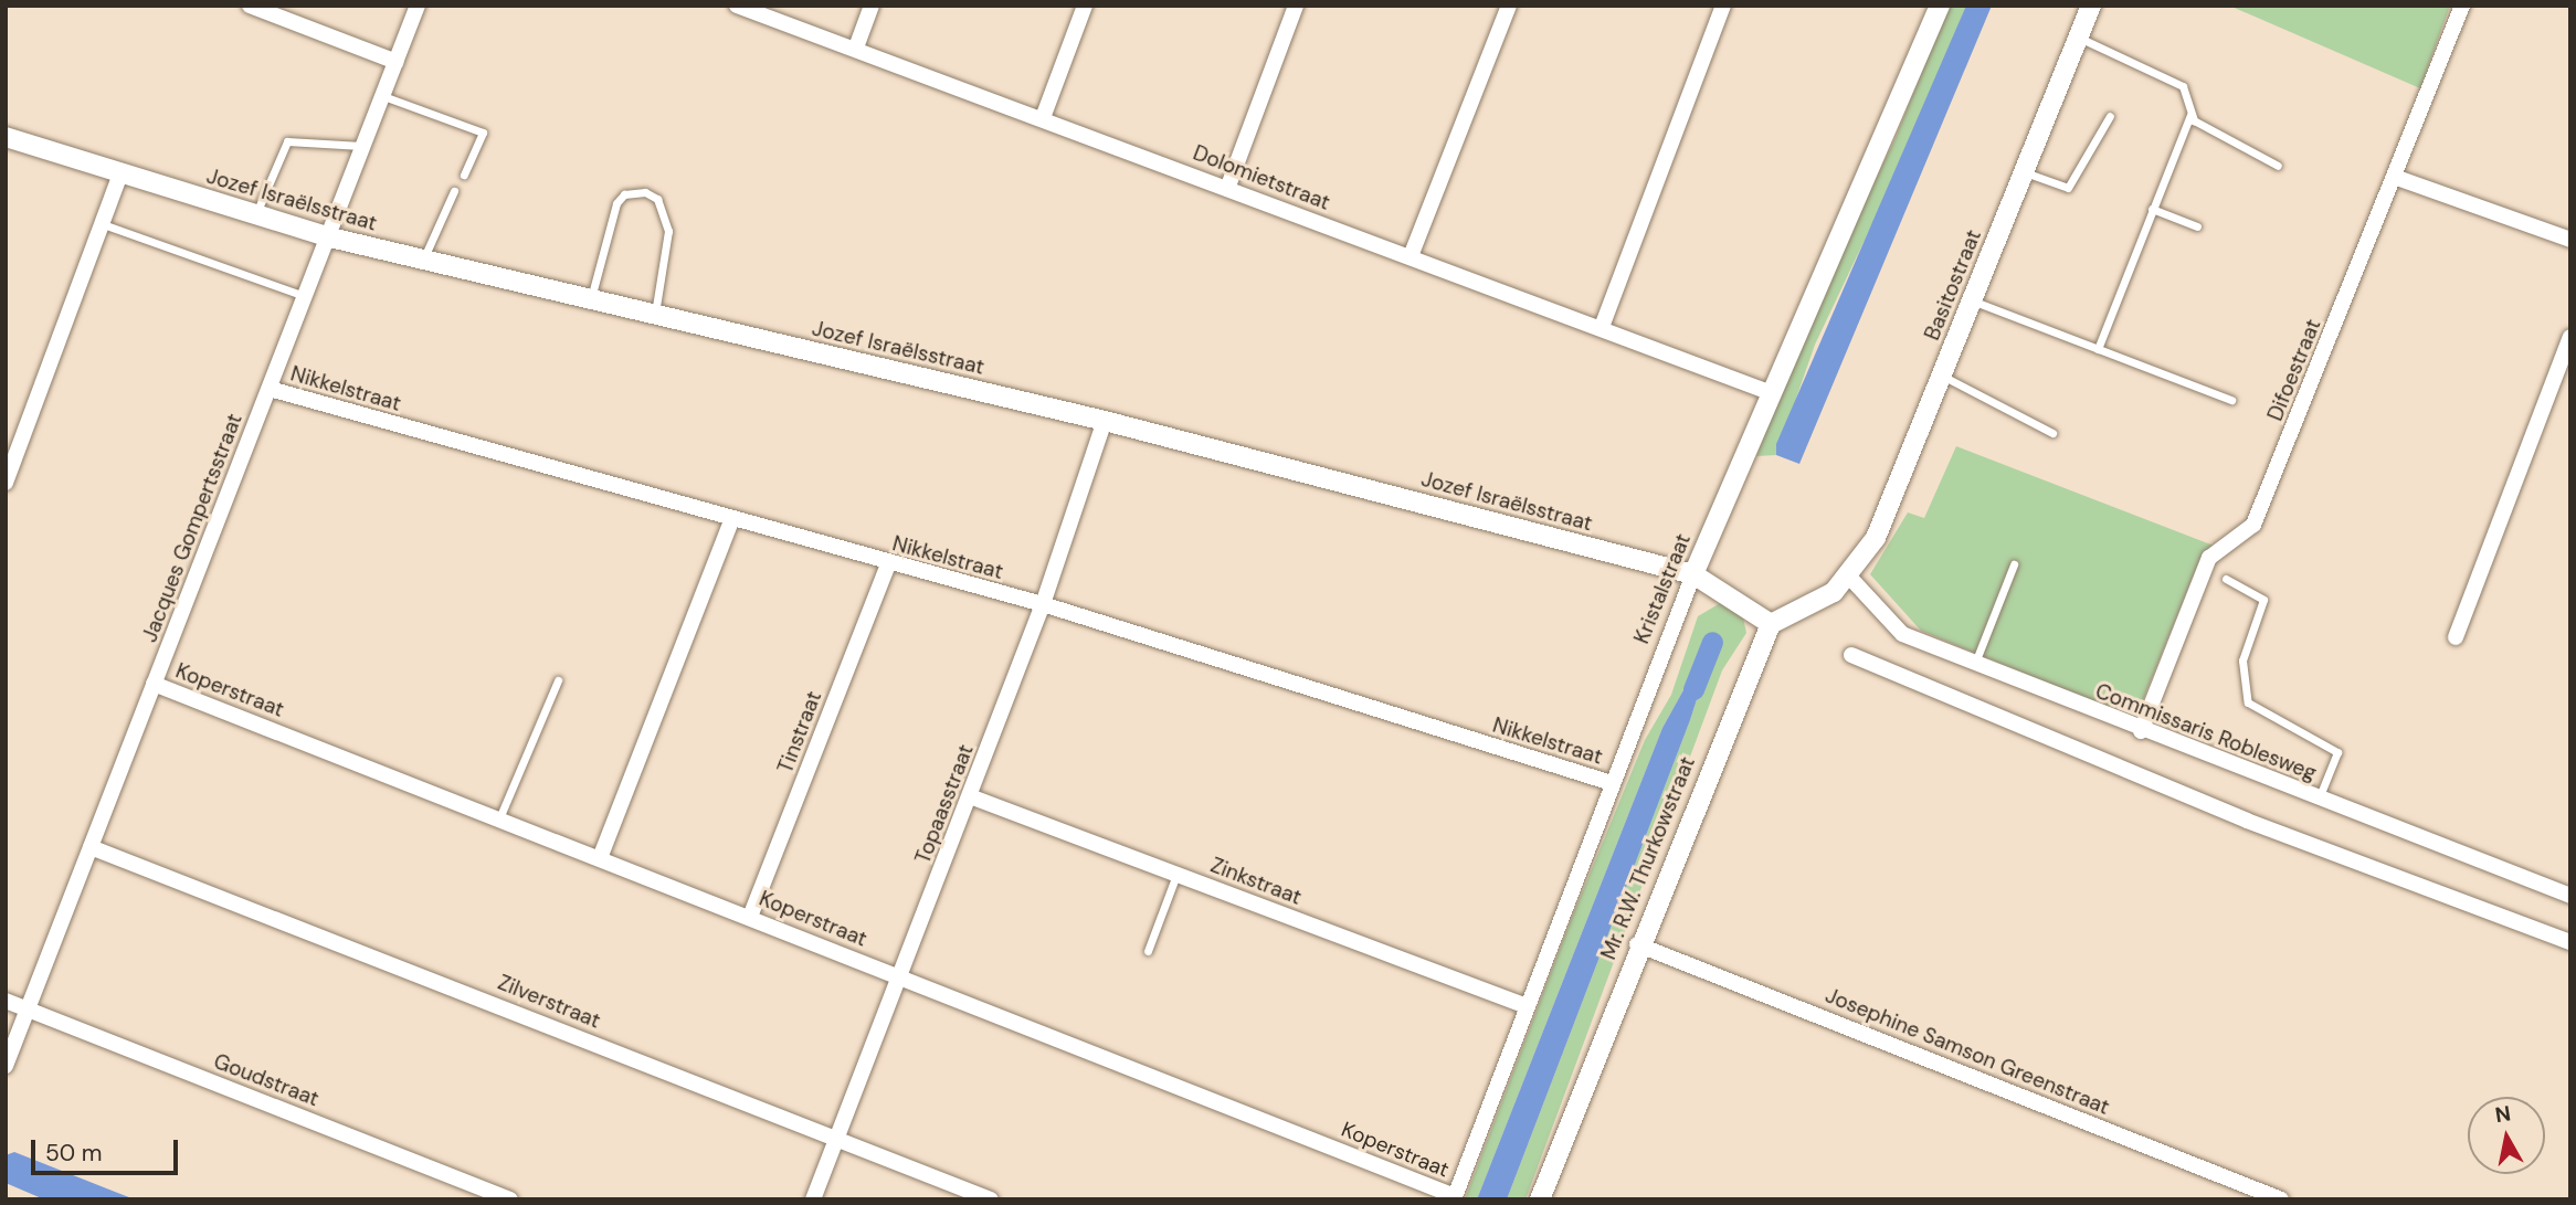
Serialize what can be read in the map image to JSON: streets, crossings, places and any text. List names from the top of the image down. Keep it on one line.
{"streets":{"street":["Dolomietstraat","Jozef Israëlsstraat","Basitostraat","Difoestraat","Nikkelstraat","Jacques Gompertsstraat","Kristalstraat","Koperstraat","Tinstraat","Commissaris Roblesweg","Topaasstraat","Mr. R.W. Thurkowstraat","Zinkstraat","Zilverstraat","Josephine Samson Greenstraat","Goudstraat"]},"crossings":[["Dolomietstraat","Kristalstraat"],["Jozef Israëlsstraat","Jacques Gompertsstraat"],["Jozef Israëlsstraat","Kristalstraat"],["Jozef Israëlsstraat","Topaasstraat"],["Jozef Israëlsstraat","Mr. R.W. Thurkowstraat"],["Basitostraat","Commissaris Roblesweg"],["Difoestraat","Commissaris Roblesweg"],["Nikkelstraat","Jacques Gompertsstraat"],["Nikkelstraat","Kristalstraat"],["Nikkelstraat","Tinstraat"],["Nikkelstraat","Topaasstraat"],["Jacques Gompertsstraat","Koperstraat"],["Jacques Gompertsstraat","Zilverstraat"],["Jacques Gompertsstraat","Goudstraat"],["Kristalstraat","Koperstraat"],["Kristalstraat","Zinkstraat"],["Koperstraat","Tinstraat"],["Koperstraat","Topaasstraat"],["Topaasstraat","Zinkstraat"],["Topaasstraat","Zilverstraat"],["Mr. R.W. Thurkowstraat","Josephine Samson Greenstraat"]],"scale_bar":"50 m","north":"top"}
